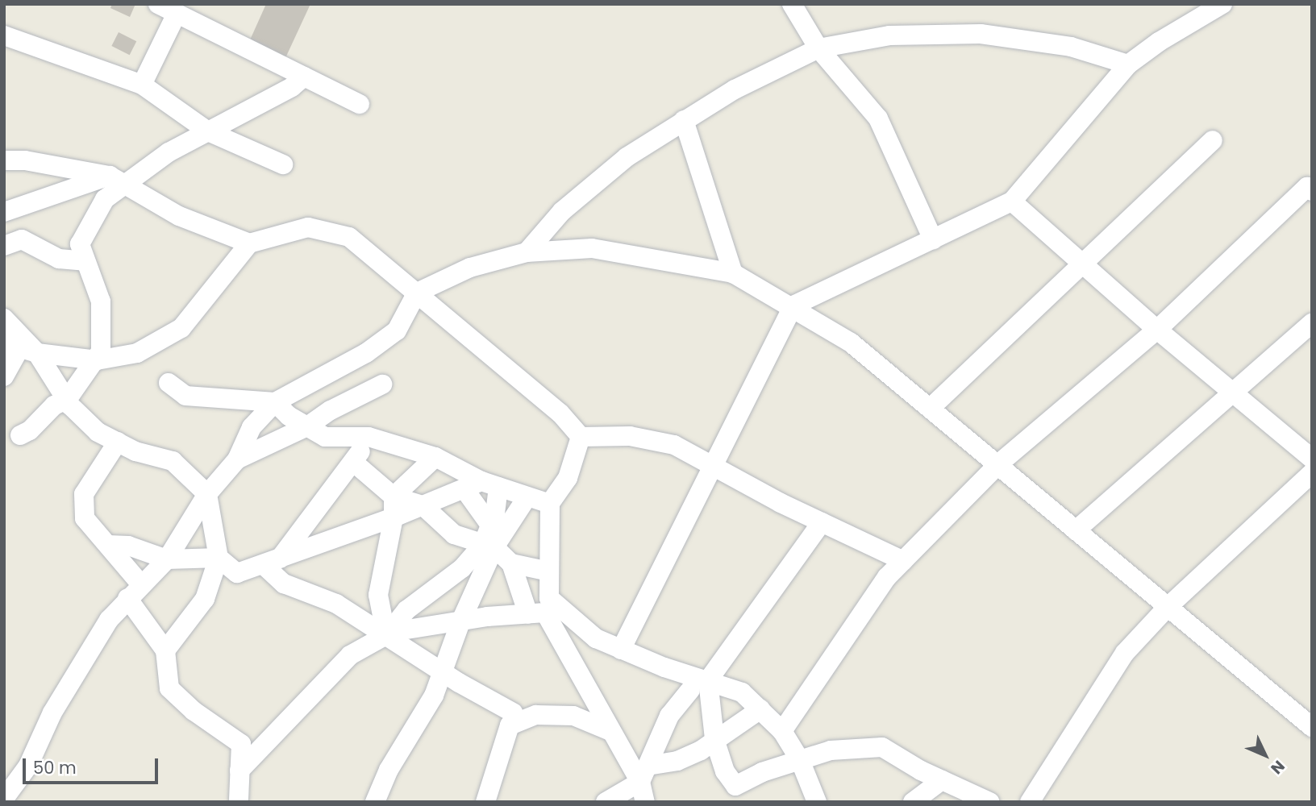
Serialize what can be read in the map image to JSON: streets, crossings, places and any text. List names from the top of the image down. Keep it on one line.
{"scale_bar":"50 m","north":"bottom right"}
